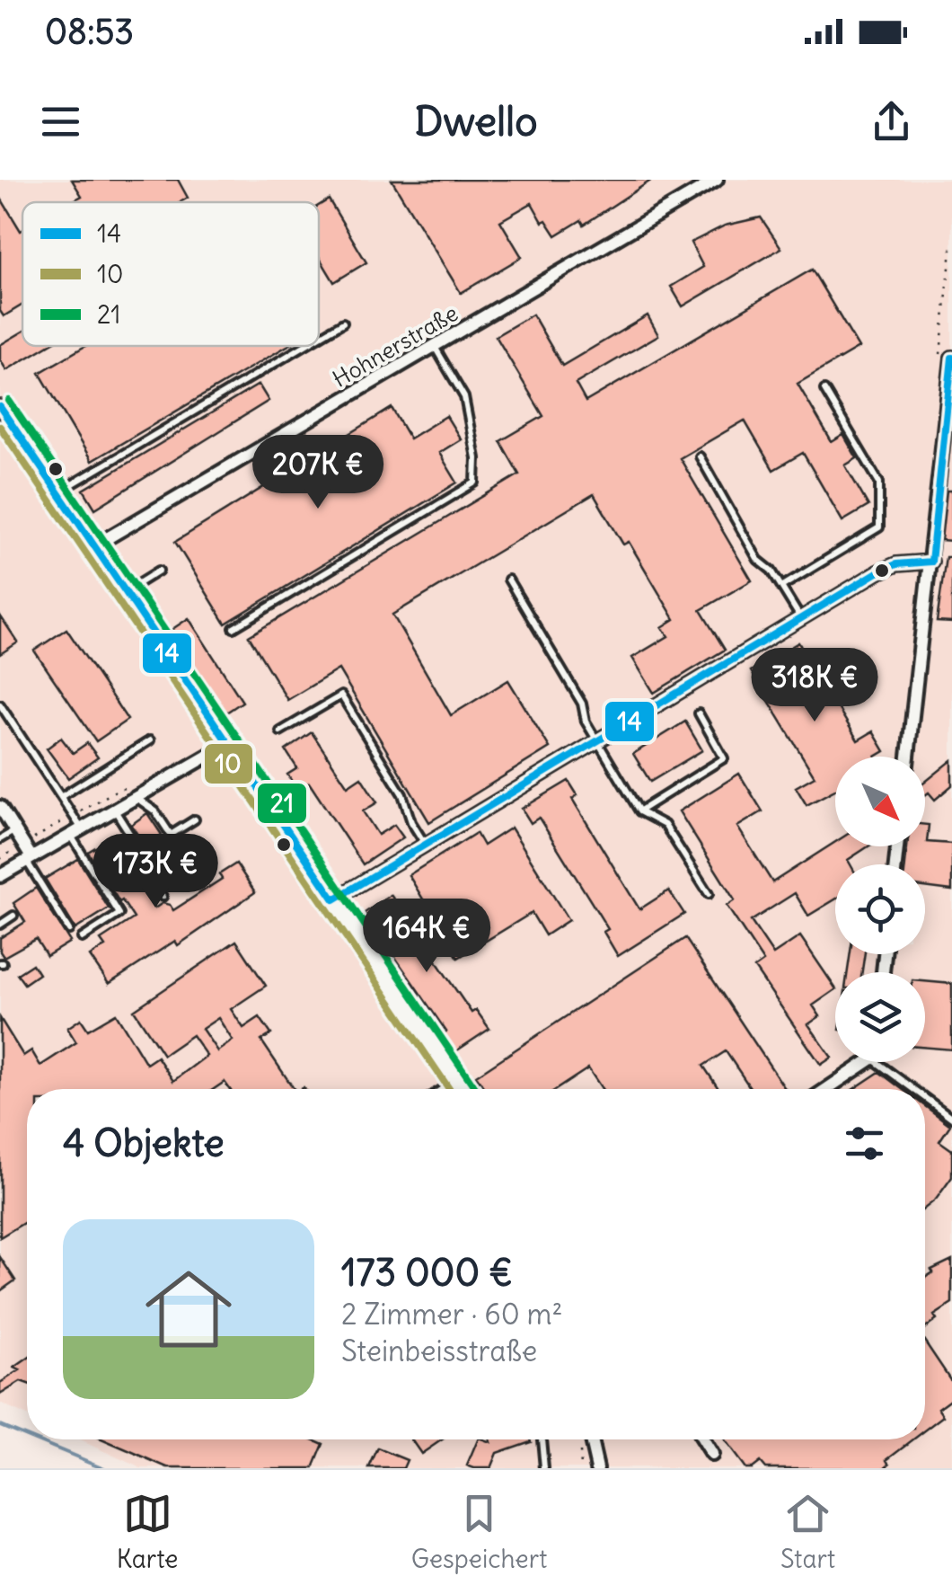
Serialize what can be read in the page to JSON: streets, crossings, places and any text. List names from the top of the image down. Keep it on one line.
{"streets":{"street":["Hohnerstraße"]},"lines":["transit line 14","transit line 21","transit line 10"],"legend":["14","10","21"],"north":"bottom right","page":{"status":"08:53","header":"Dwello","price":["207K €","318K €","173K €","164K €"],"heading":"4 Objekte","list":[{"name":"173 000 €","note":"2 Zimmer · 60 m² · Steinbeisstraße"}],"tabs":["Karte","Gespeichert","Start"]}}
